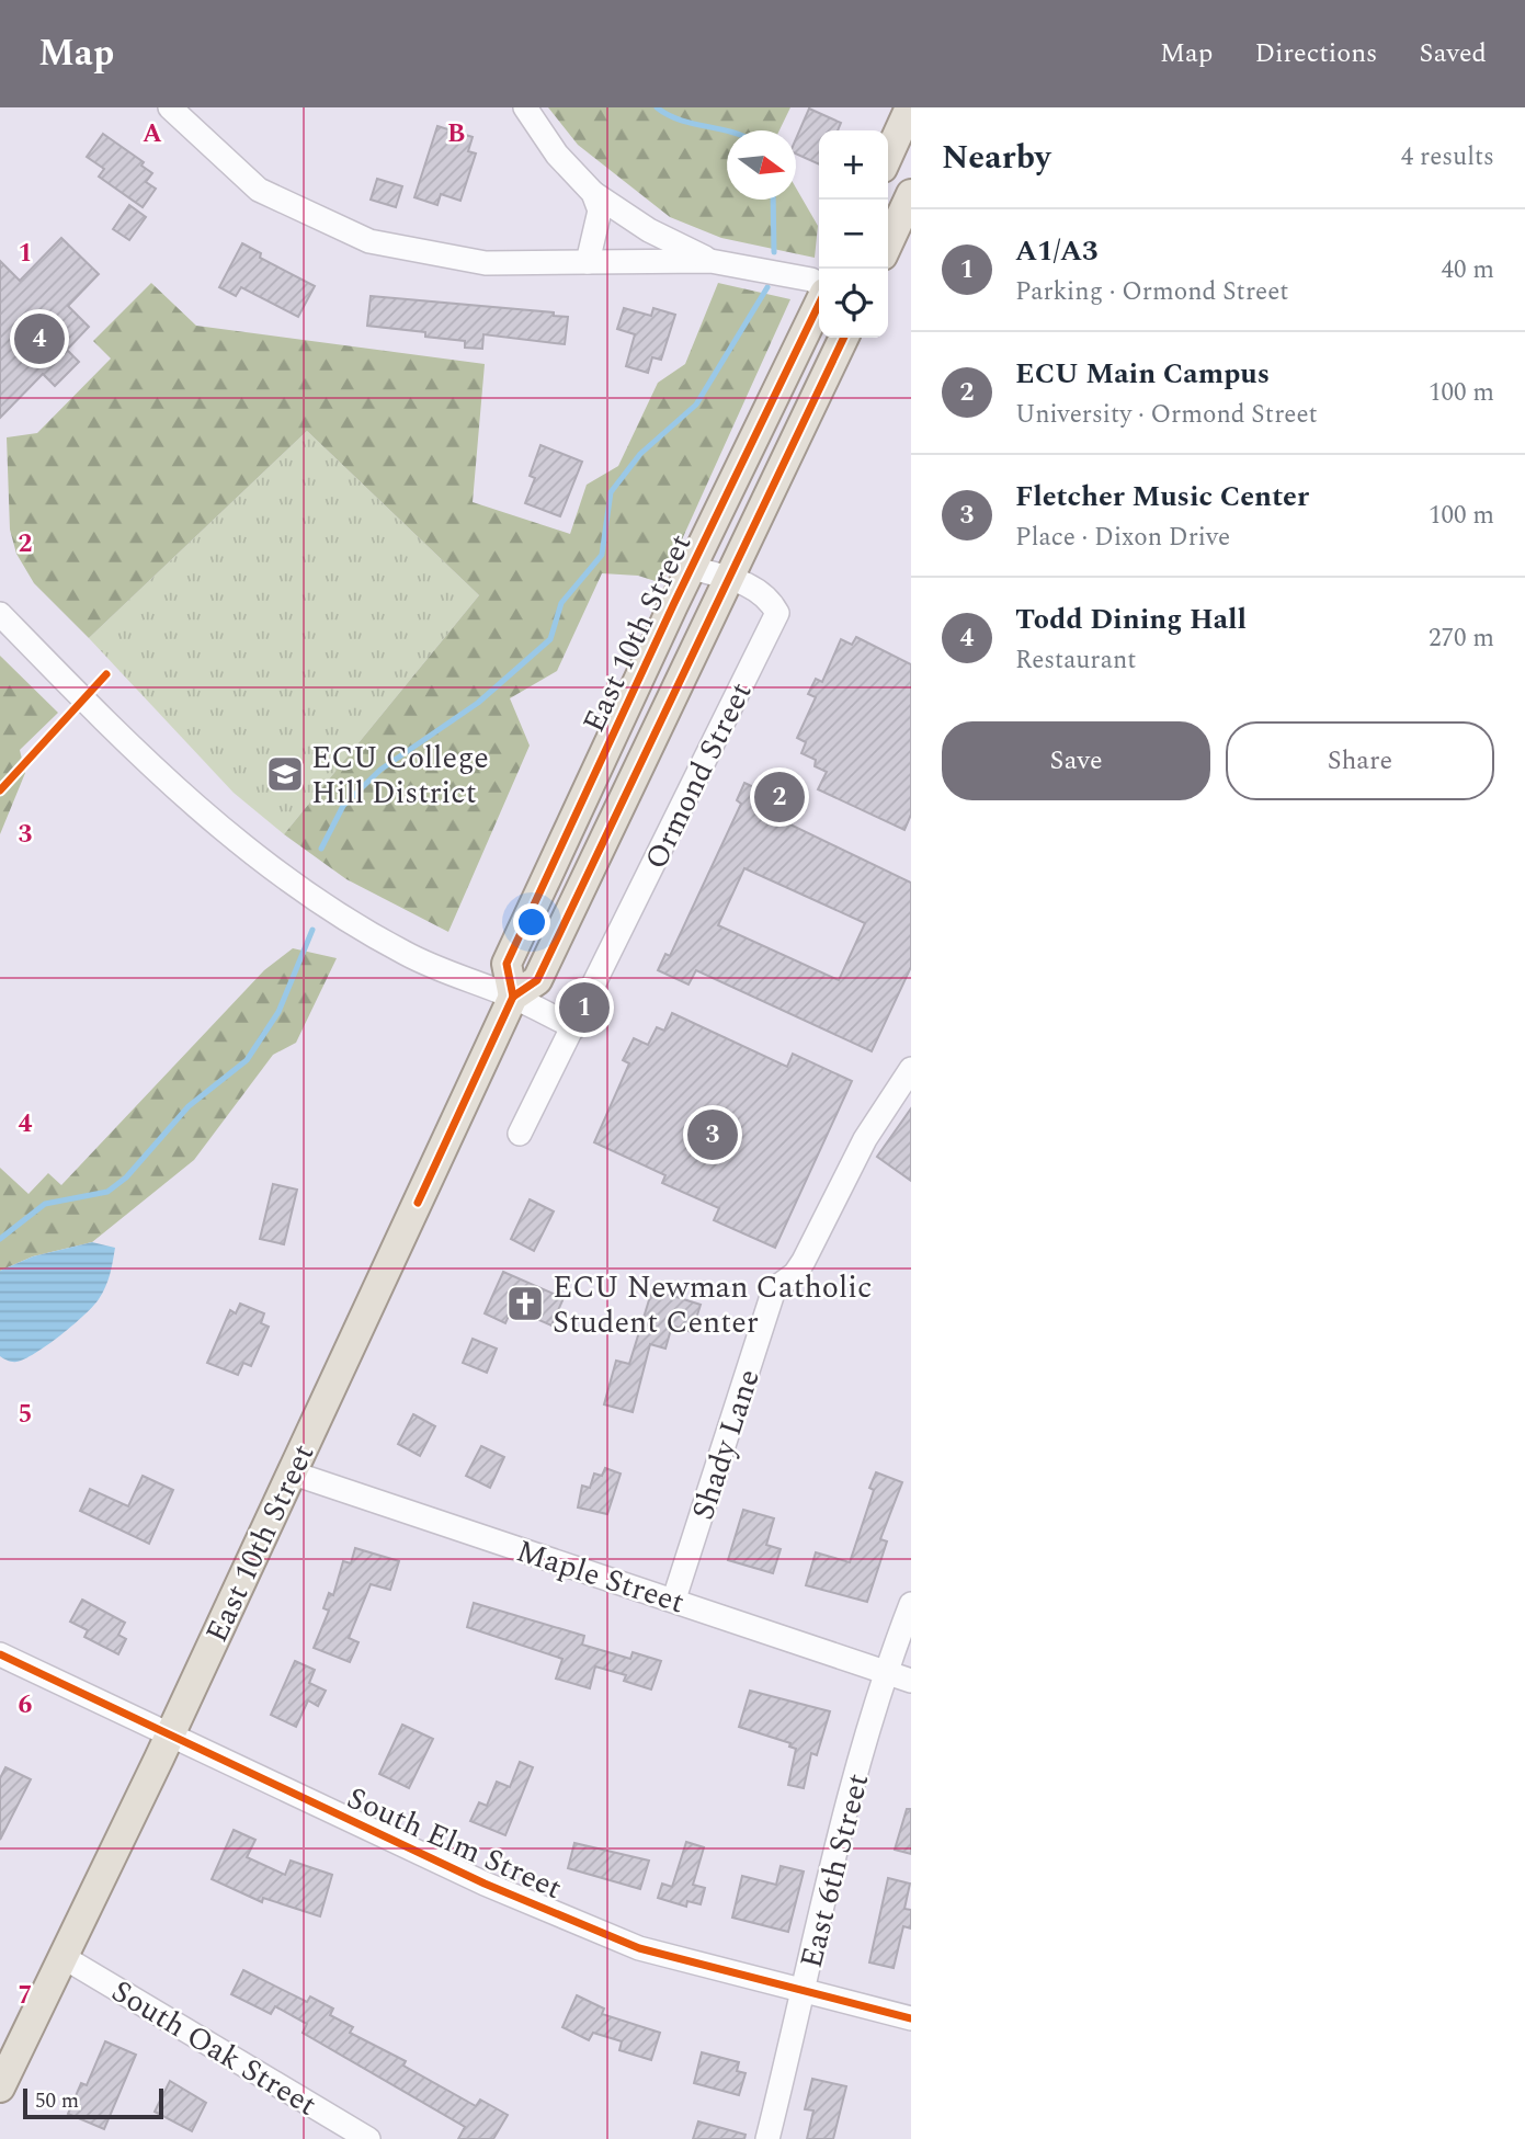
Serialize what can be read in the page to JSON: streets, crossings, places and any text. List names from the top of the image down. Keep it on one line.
{"streets":{"main road":["East 10th Street"],"street":["Ormond Street","Shady Lane","Maple Street","South Elm Street","East 6th Street","South Oak Street"]},"crossings":[["East 10th Street","Ormond Street"],["East 10th Street","Maple Street"],["East 10th Street","South Elm Street"],["East 10th Street","South Oak Street"],["Shady Lane","Maple Street"],["Maple Street","East 6th Street"],["South Elm Street","East 6th Street"]],"places":{"school or university":["ECU College Hill District"],"church":["ECU Newman Catholic Student Center"]},"scale_bar":"50 m","north":"right","page":{"header":"Map","nav":["Map","Directions","Saved"],"heading":["Nearby","4 results"],"map_buttons":["+","−"],"list":[{"mark":"1","name":"A1/A3","note":"Parking · Ormond Street","value":"40 m"},{"mark":"2","name":"ECU Main Campus","note":"University · Ormond Street","value":"100 m"},{"mark":"3","name":"Fletcher Music Center","note":"Place · Dixon Drive","value":"100 m"},{"mark":"4","name":"Todd Dining Hall","note":"Restaurant","value":"270 m"}],"pins":["4","2","1","3"],"buttons":["Save","Share"],"scale":"50 m"},"grid":{"columns":["A","B"],"rows":["1","2","3","4","5","6","7"]}}
